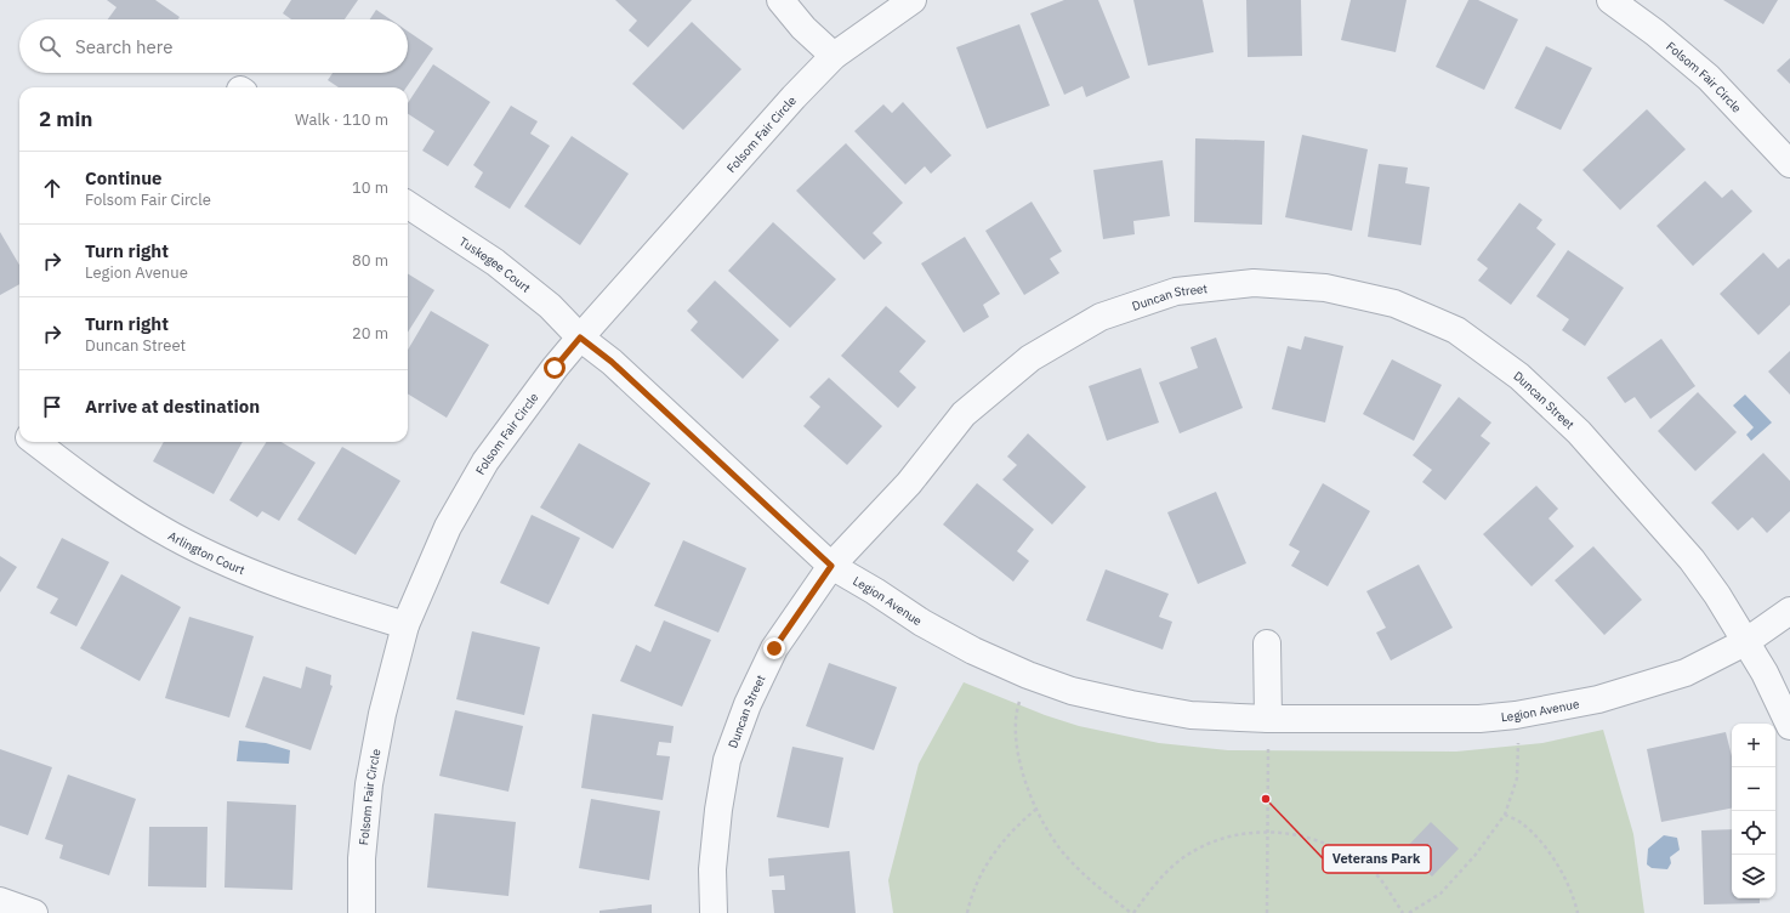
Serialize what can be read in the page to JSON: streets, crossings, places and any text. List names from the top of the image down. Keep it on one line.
{"streets":{"street":["Folsom Fair Circle","Tuskegee Court","Duncan Street","Arlington Court","Legion Avenue"]},"crossings":[["Folsom Fair Circle","Tuskegee Court"],["Folsom Fair Circle","Arlington Court"],["Folsom Fair Circle","Legion Avenue"],["Tuskegee Court","Legion Avenue"],["Duncan Street","Legion Avenue"]],"places":["Veterans Park"],"page":{"search":"Search here","heading":["2 min","Walk · 110 m"],"list":[["Continue","Folsom Fair Circle","10 m"],["Turn right","Legion Avenue","80 m"],["Turn right","Duncan Street","20 m"],"Arrive at destination"],"map_buttons":["+","−"]}}
